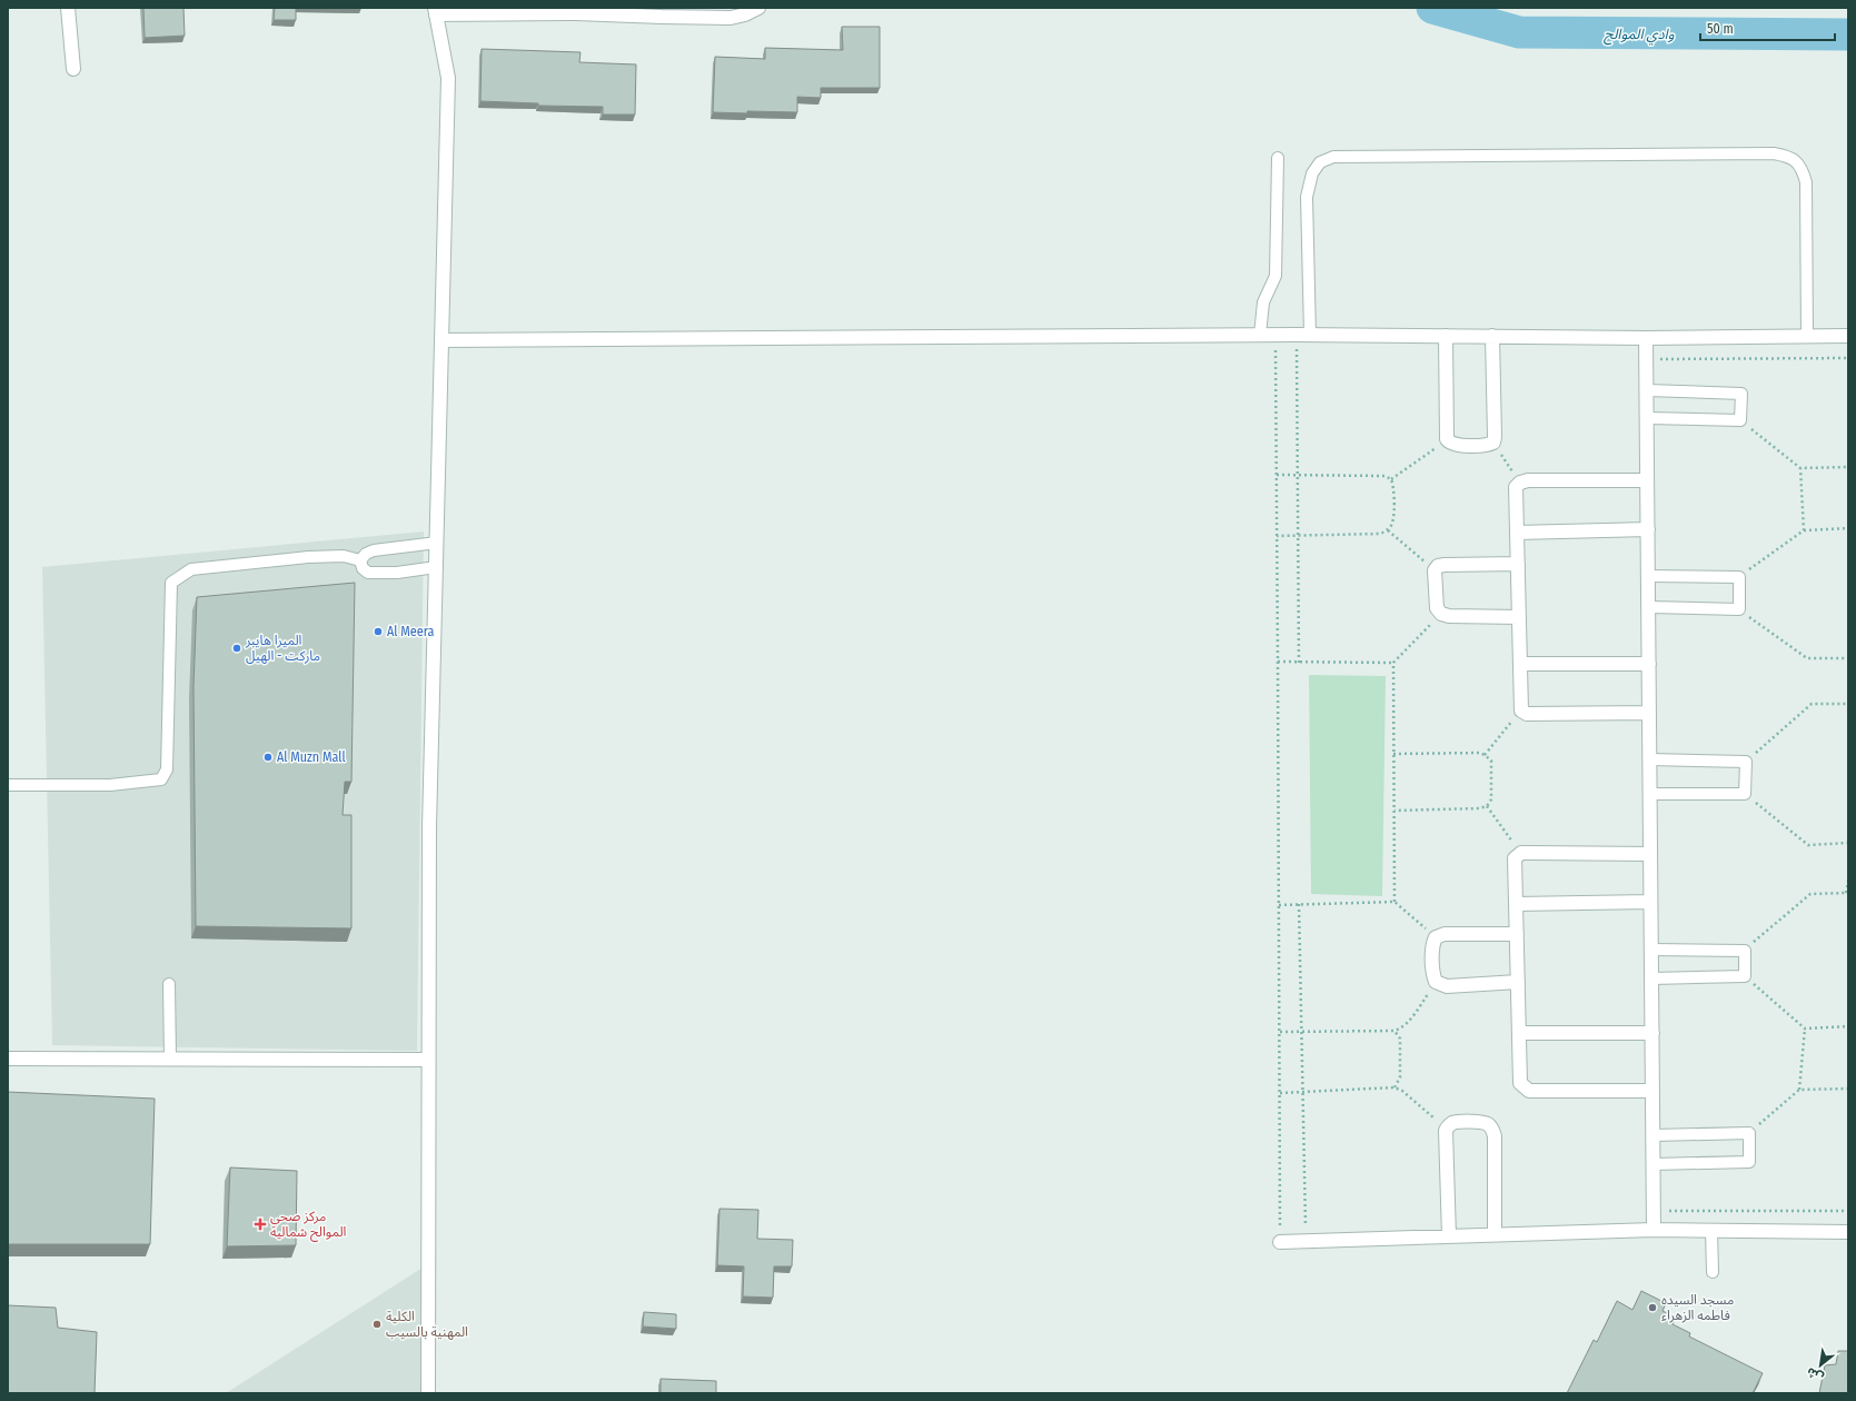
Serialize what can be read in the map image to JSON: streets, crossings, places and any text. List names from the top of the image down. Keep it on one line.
{"water":["وادي الموالح"],"places":{"other":["Al Meera","الميرا هايبر ماركت - الهيل","Al Muzn Mall","مسجد السيده فاطمه الزهراء","الكلية المهنية بالسيب"],"health":["مركز صحي الموالح شمالية"]},"scale_bar":"50 m","north":"bottom left"}
